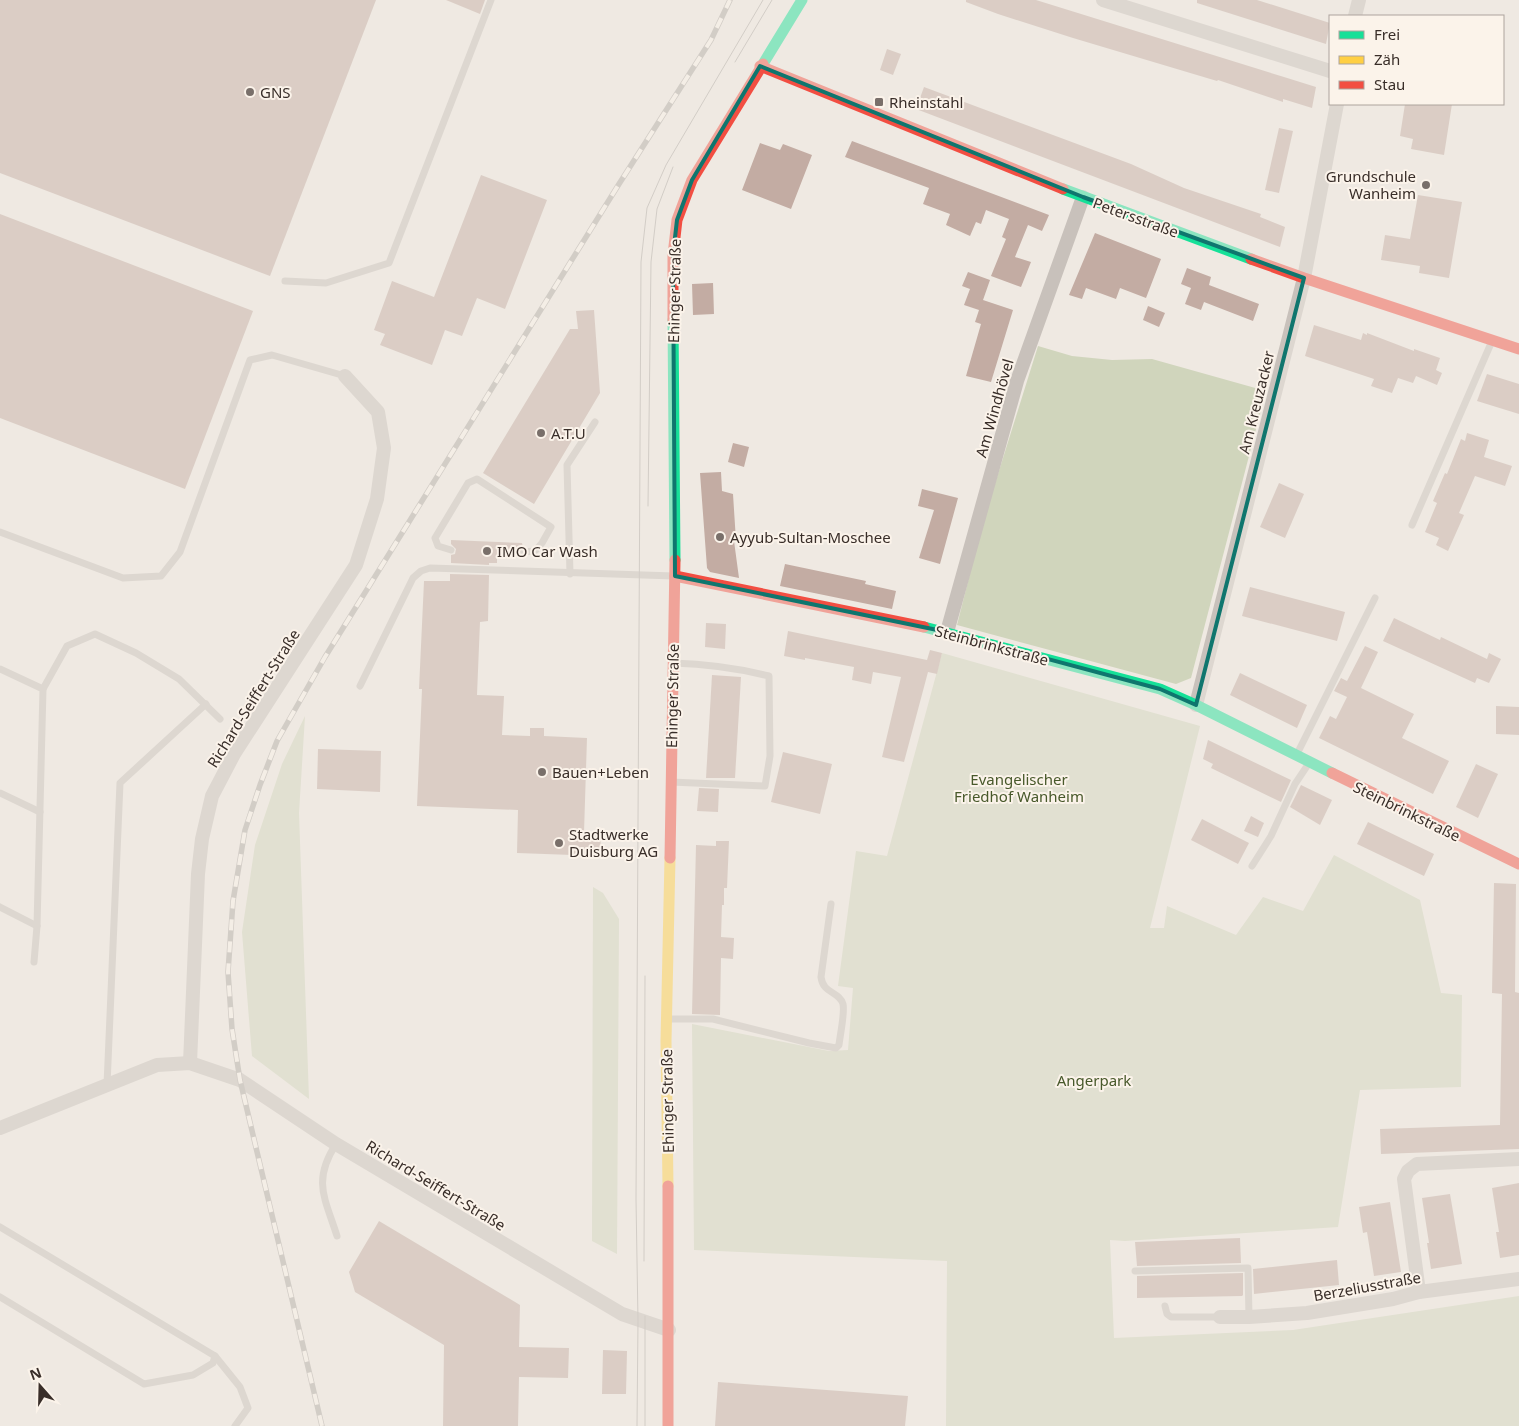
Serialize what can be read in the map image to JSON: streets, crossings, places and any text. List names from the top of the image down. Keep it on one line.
{"streets":{"street":["Petersstraße","Ehinger Straße","Am Kreuzacker","Am Windhövel","Steinbrinkstraße","Richard-Seiffert-Straße","Berzeliusstraße"]},"crossings":[["Petersstraße","Ehinger Straße"],["Petersstraße","Am Kreuzacker"],["Petersstraße","Am Windhövel"],["Ehinger Straße","Steinbrinkstraße"],["Ehinger Straße","Richard-Seiffert-Straße"],["Am Kreuzacker","Steinbrinkstraße"],["Am Windhövel","Steinbrinkstraße"]],"parks":["Evangelischer Friedhof Wanheim","Angerpark"],"places":{"other":["GNS","Grundschule Wanheim","A.T.U","Ayyub-Sultan-Moschee","IMO Car Wash","Bauen+Leben","Stadtwerke Duisburg AG"],"transit":["Rheinstahl"]},"legend":["Frei","Zäh","Stau"],"north":"top"}
